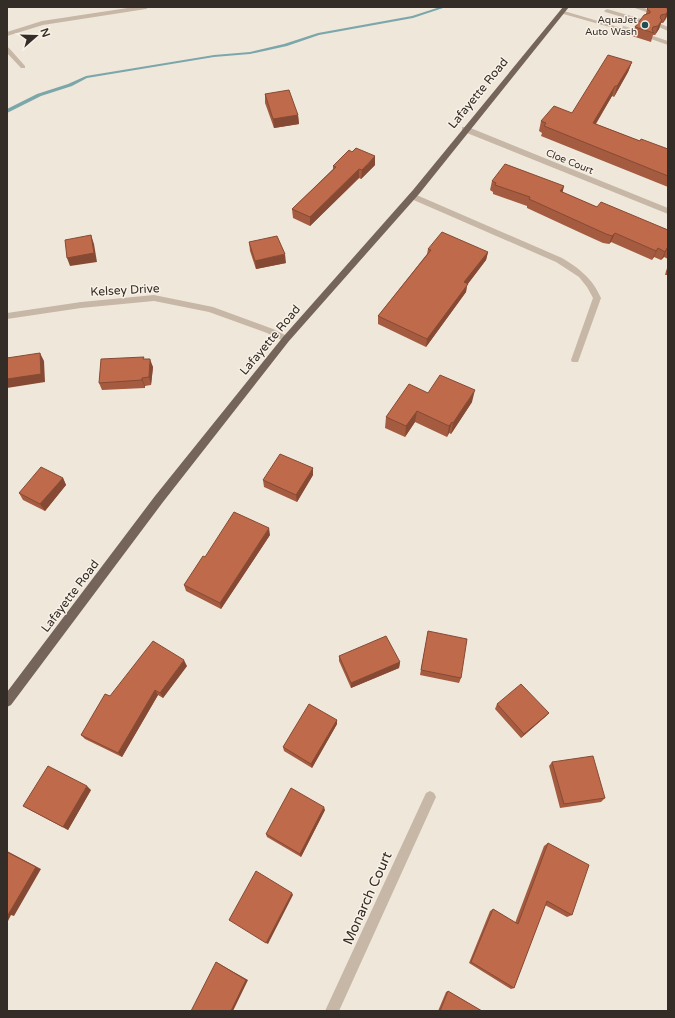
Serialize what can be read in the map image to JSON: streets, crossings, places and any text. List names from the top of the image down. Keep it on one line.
{"streets":{"main road":["Lafayette Road"],"street":["Cloe Court","Kelsey Drive","Monarch Court"]},"crossings":[["Lafayette Road","Cloe Court"],["Lafayette Road","Kelsey Drive"]],"places":["AquaJet Auto Wash"],"north":"right"}
